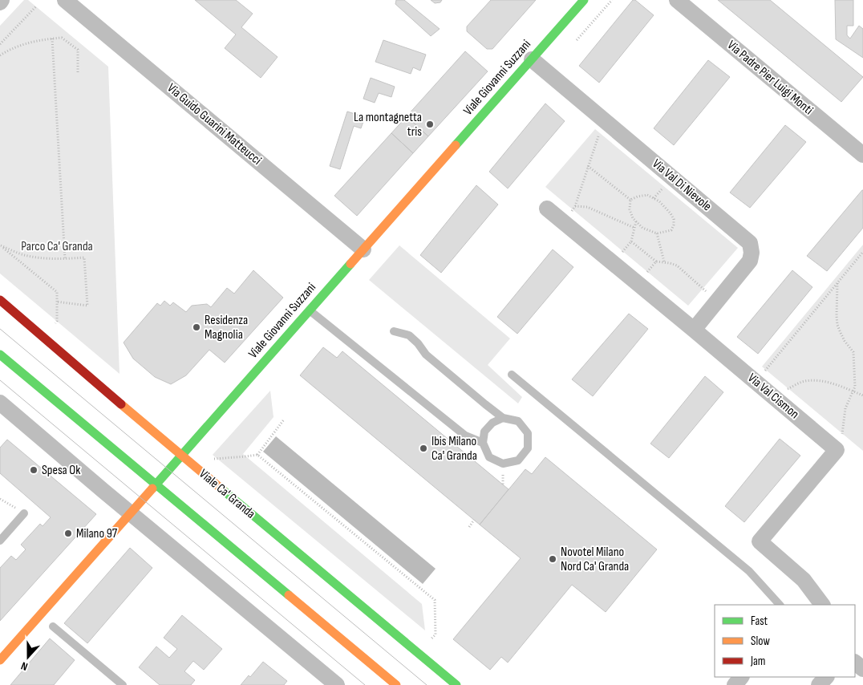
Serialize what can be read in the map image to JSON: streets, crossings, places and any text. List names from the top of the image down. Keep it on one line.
{"streets":{"street":["Viale Giovanni Suzzani","Via Padre Pier Luigi Monti","Via Guido Guarini Matteucci","Via Val Di Nievole","Via Val Cismon","Viale Ca' Granda"]},"crossings":[["Viale Giovanni Suzzani","Via Guido Guarini Matteucci"],["Viale Giovanni Suzzani","Via Val Di Nievole"],["Viale Giovanni Suzzani","Viale Ca' Granda"],["Via Val Di Nievole","Via Val Cismon"]],"parks":["Parco Ca' Granda"],"places":["La montagnetta tris","Residenza Magnolia","Ibis Milano Ca' Granda","Spesa Ok","Milano 97","Novotel Milano Nord Ca' Granda"],"legend":["Fast","Slow","Jam"],"north":"bottom"}
